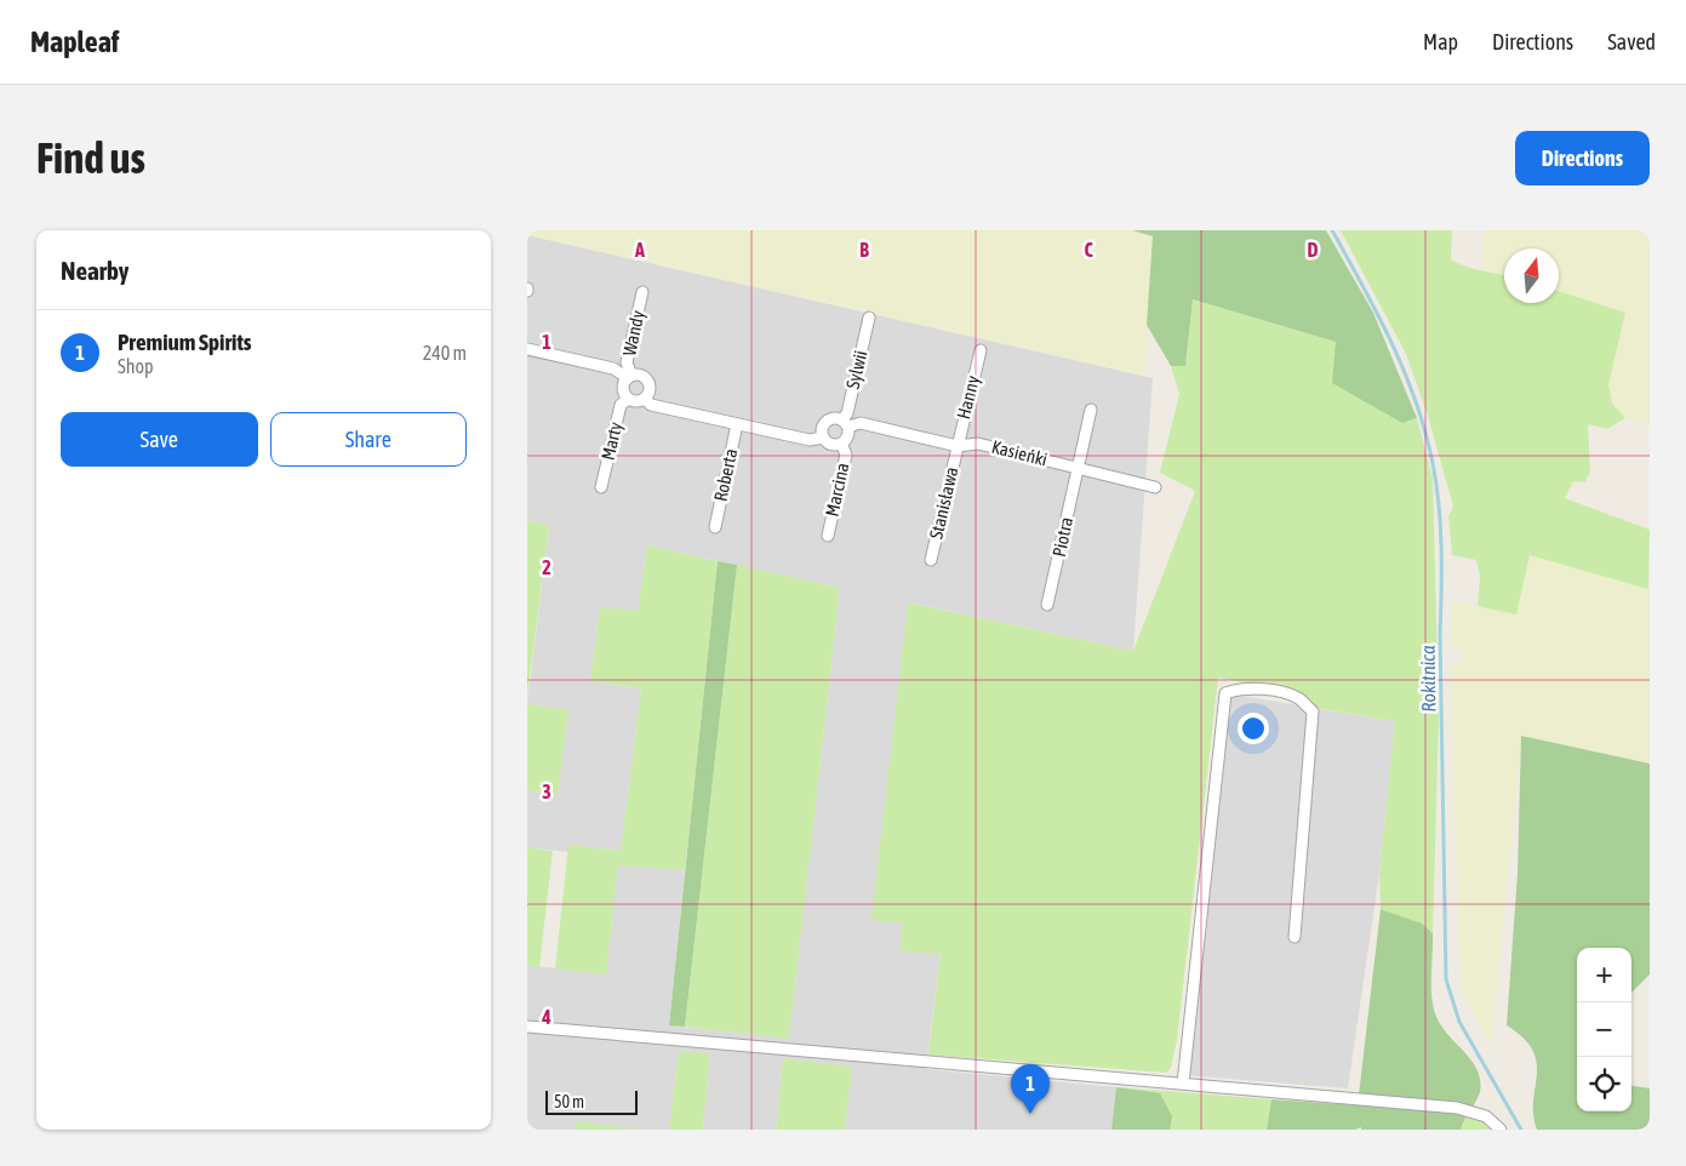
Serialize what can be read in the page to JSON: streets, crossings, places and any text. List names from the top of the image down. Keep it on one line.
{"streets":{"street":["Wandy","Sylwii","Hanny","Marty","Kasieńki","Roberta","Marcina","Stanisława","Piotra"]},"crossings":[["Wandy","Marty"],["Sylwii","Kasieńki"],["Sylwii","Marcina"],["Hanny","Kasieńki"],["Hanny","Stanisława"],["Kasieńki","Marcina"],["Kasieńki","Stanisława"],["Kasieńki","Piotra"]],"water":["Rokitnica"],"scale_bar":"50 m","north":"top","page":{"header":"Mapleaf","nav":["Map","Directions","Saved"],"buttons":["Directions",["Save","Share"]],"title":"Find us","heading":"Nearby","list":[{"mark":"1","name":"Premium Spirits","note":"Shop","value":"240 m"}],"map_buttons":["+","−"],"pins":"1","scale":"50 m"},"grid":{"columns":["A","B","C","D"],"rows":["1","2","3","4"]}}
